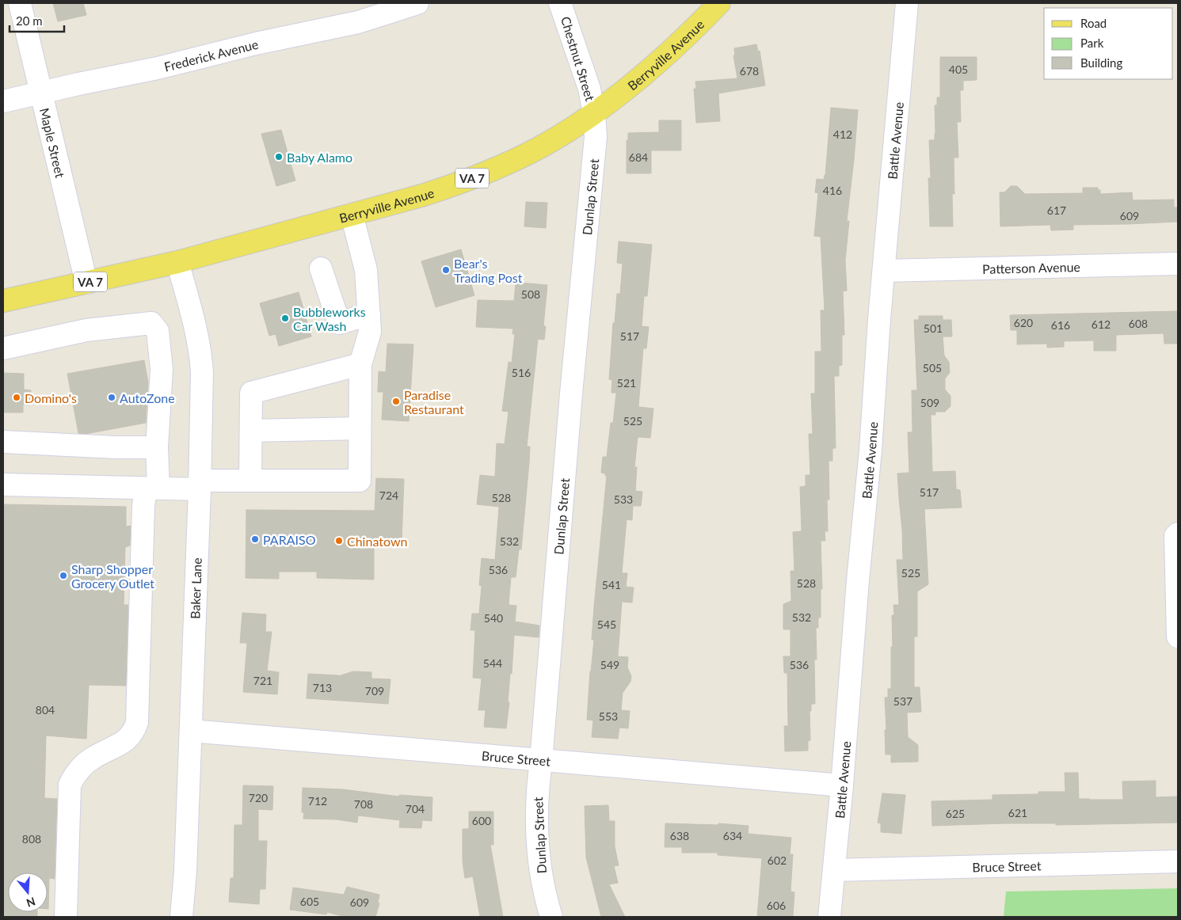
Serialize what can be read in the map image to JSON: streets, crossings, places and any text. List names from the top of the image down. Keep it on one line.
{"streets":{"main road":["Berryville Avenue","VA 7"],"street":["Frederick Avenue","Chestnut Street","Battle Avenue","Maple Street","Dunlap Street","Patterson Avenue","Baker Lane","Bruce Street"]},"crossings":[["Berryville Avenue","Chestnut Street"],["Berryville Avenue","Maple Street"],["Berryville Avenue","Dunlap Street"],["Berryville Avenue","Baker Lane"],["Frederick Avenue","Maple Street"],["Chestnut Street","Dunlap Street"],["Battle Avenue","Patterson Avenue"],["Battle Avenue","Bruce Street"],["Dunlap Street","Bruce Street"],["Baker Lane","Bruce Street"]],"places":["Baby Alamo","Bear's Trading Post","Bubbleworks Car Wash","Domino's","AutoZone","Paradise Restaurant","PARAISO","Chinatown","Sharp Shopper Grocery Outlet"],"house_numbers":["405","678","412","684","416","617","609","508","620","608","612","616","501","517","505","516","521","509","525","517","724","528","533","532","536","525","528","541","532","540","545","544","549","536","721","713","709","537","804","553","720","712","708","704","621","625","600","638","634","808","602","605","609","606"],"legend":["Road","Park","Building"],"scale_bar":"20 m","north":"bottom"}
